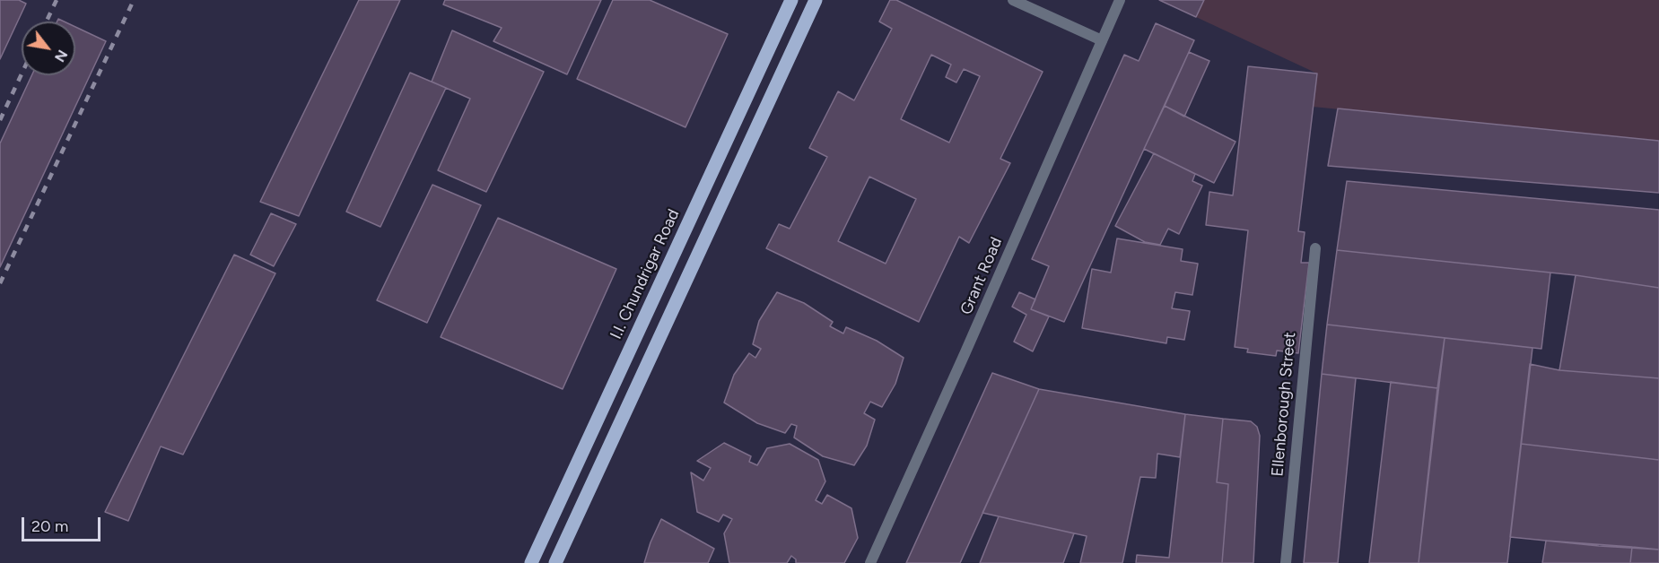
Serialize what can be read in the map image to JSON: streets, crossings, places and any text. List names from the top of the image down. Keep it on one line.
{"streets":{"main road":["I.I. Chundrigar Road"],"street":["Grant Road","Ellenborough Street"]},"scale_bar":"20 m","north":"bottom right"}
